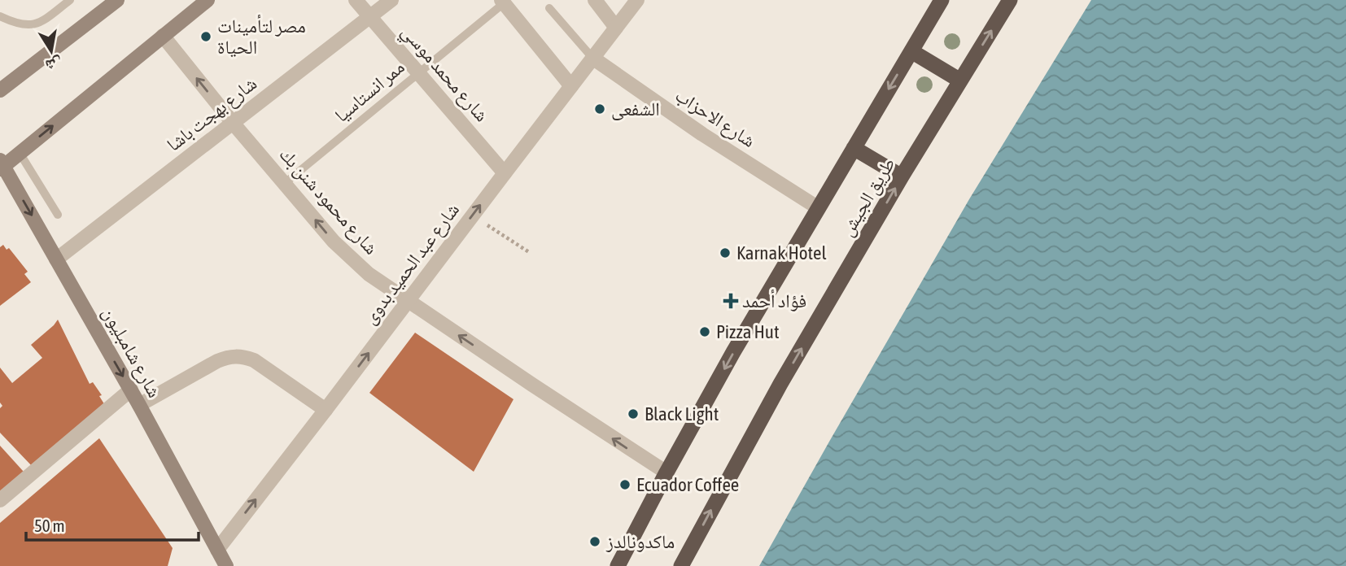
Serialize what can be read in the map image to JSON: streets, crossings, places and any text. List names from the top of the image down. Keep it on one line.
{"streets":{"highway":["طريق الجيش"],"main road":["شارع شامبليون"],"street":["شارع محمد موسي","شارع بهجت باشا","شارع الاحزاب","شارع محمود شنن بك","شارع عبد الحميد بدوى"],"lane":["ممر انستاسيا"]},"crossings":[["شارع محمد موسي","ممر انستاسيا"],["شارع محمد موسي","شارع بهجت باشا"],["شارع محمد موسي","شارع عبد الحميد بدوى"],["ممر انستاسيا","شارع محمود شنن بك"],["شارع بهجت باشا","شارع محمود شنن بك"],["شارع بهجت باشا","شارع شامبليون"],["شارع الاحزاب","طريق الجيش"],["شارع الاحزاب","شارع عبد الحميد بدوى"],["طريق الجيش","شارع محمود شنن بك"],["شارع محمود شنن بك","شارع عبد الحميد بدوى"],["شارع عبد الحميد بدوى","شارع شامبليون"]],"one_way":["شارع محمود شنن بك","شارع عبد الحميد بدوى","شارع شامبليون"],"places":{"other":["مصر لتأمينات الحياة","الشفعى","Karnak Hotel","Pizza Hut","Black Light","Ecuador Coffee","ماكدونالدز"],"health":["فؤاد أحمد"]},"scale_bar":"50 m","north":"bottom"}
